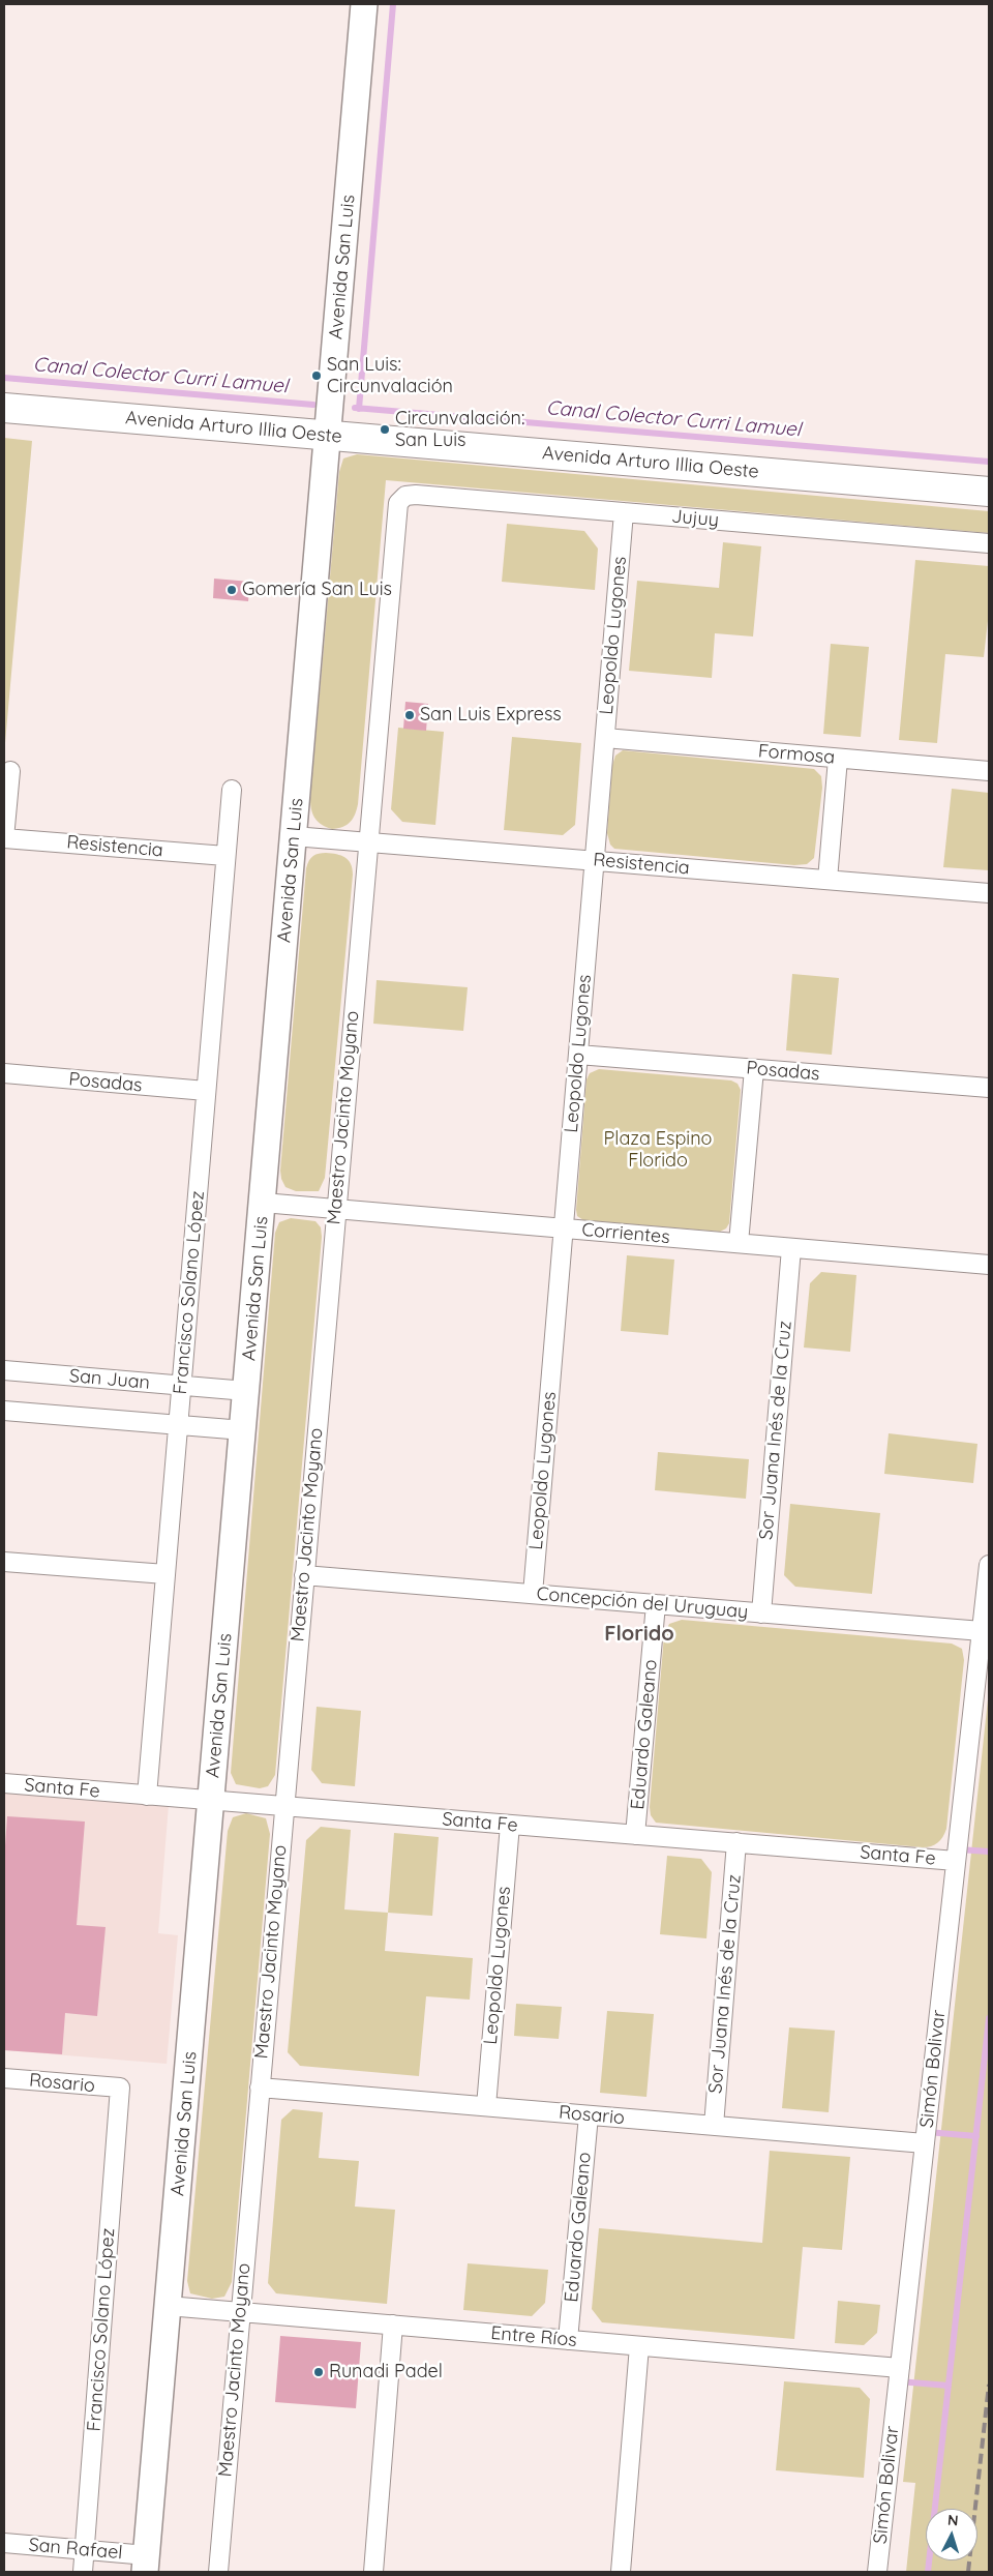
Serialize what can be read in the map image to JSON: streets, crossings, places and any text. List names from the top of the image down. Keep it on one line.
{"streets":{"main road":["Avenida San Luis","Avenida Arturo Illia Oeste"],"street":["Jujuy","Leopoldo Lugones","Formosa","Resistencia","Posadas","Maestro Jacinto Moyano","Corrientes","Francisco Solano López","San Juan","Sor Juana Inés de la Cruz","Concepción del Uruguay","Eduardo Galeano","Santa Fe","Simón Bolivar","Rosario","Entre Ríos","San Rafael"]},"crossings":[["Avenida San Luis","Avenida Arturo Illia Oeste"],["Avenida San Luis","Resistencia"],["Avenida San Luis","Corrientes"],["Avenida San Luis","San Juan"],["Avenida San Luis","Santa Fe"],["Avenida San Luis","Entre Ríos"],["Avenida San Luis","San Rafael"],["Jujuy","Leopoldo Lugones"],["Jujuy","Maestro Jacinto Moyano"],["Leopoldo Lugones","Formosa"],["Leopoldo Lugones","Resistencia"],["Leopoldo Lugones","Posadas"],["Leopoldo Lugones","Corrientes"],["Leopoldo Lugones","Concepción del Uruguay"],["Leopoldo Lugones","Santa Fe"],["Leopoldo Lugones","Rosario"],["Resistencia","Maestro Jacinto Moyano"],["Resistencia","Francisco Solano López"],["Posadas","Francisco Solano López"],["Maestro Jacinto Moyano","Corrientes"],["Maestro Jacinto Moyano","Concepción del Uruguay"],["Maestro Jacinto Moyano","Santa Fe"],["Maestro Jacinto Moyano","Rosario"],["Maestro Jacinto Moyano","Entre Ríos"],["Corrientes","Sor Juana Inés de la Cruz"],["Francisco Solano López","San Juan"],["Francisco Solano López","Santa Fe"],["Francisco Solano López","Rosario"],["Francisco Solano López","San Rafael"],["Sor Juana Inés de la Cruz","Concepción del Uruguay"],["Sor Juana Inés de la Cruz","Santa Fe"],["Sor Juana Inés de la Cruz","Rosario"],["Concepción del Uruguay","Eduardo Galeano"],["Concepción del Uruguay","Simón Bolivar"],["Eduardo Galeano","Santa Fe"],["Eduardo Galeano","Rosario"],["Eduardo Galeano","Entre Ríos"],["Santa Fe","Simón Bolivar"],["Simón Bolivar","Rosario"],["Simón Bolivar","Entre Ríos"]],"districts":["Florido"],"water":["Canal Colector Curri Lamuel"],"parks":["Plaza Espino Florido"],"places":["San Luis: Circunvalación","Circunvalación: San Luis","Gomería San Luis","San Luis Express","Runadi Padel"],"north":"top"}
